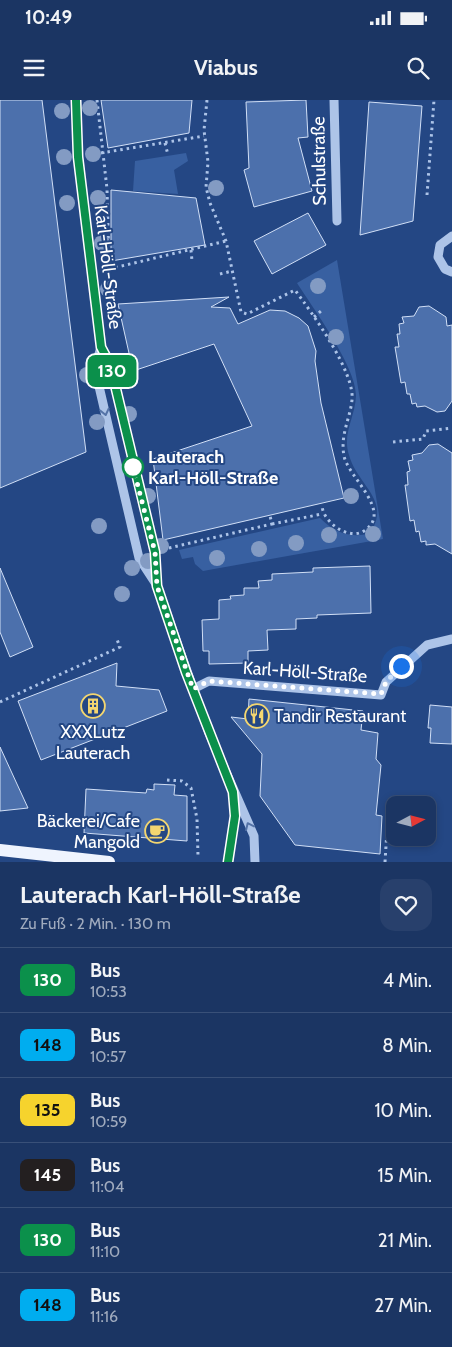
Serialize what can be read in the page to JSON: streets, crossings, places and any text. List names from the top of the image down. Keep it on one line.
{"streets":{"street":["Schulstraße","Karl-Höll-Straße"]},"places":{"other":["Lauterach Karl-Höll-Straße"],"building":["XXXLutz Lauterach"],"restaurant":["Tandir Restaurant"],"cafe":["Bäckerei/Cafe Mangold"]},"lines":["bus line 130"],"north":"right","page":{"status":"10:49","header":"Viabus","on_map":"130","heading":["Lauterach Karl-Höll-Straße","Zu Fuß · 2 Min. · 130 m"],"list":[{"mark":"130","name":"Bus","note":"10:53","value":"4 Min."},{"mark":"148","name":"Bus","note":"10:57","value":"8 Min."},{"mark":"135","name":"Bus","note":"10:59","value":"10 Min."},{"mark":"145","name":"Bus","note":"11:04","value":"15 Min."},{"mark":"130","name":"Bus","note":"11:10","value":"21 Min."},{"mark":"148","name":"Bus","note":"11:16","value":"27 Min."}]}}
